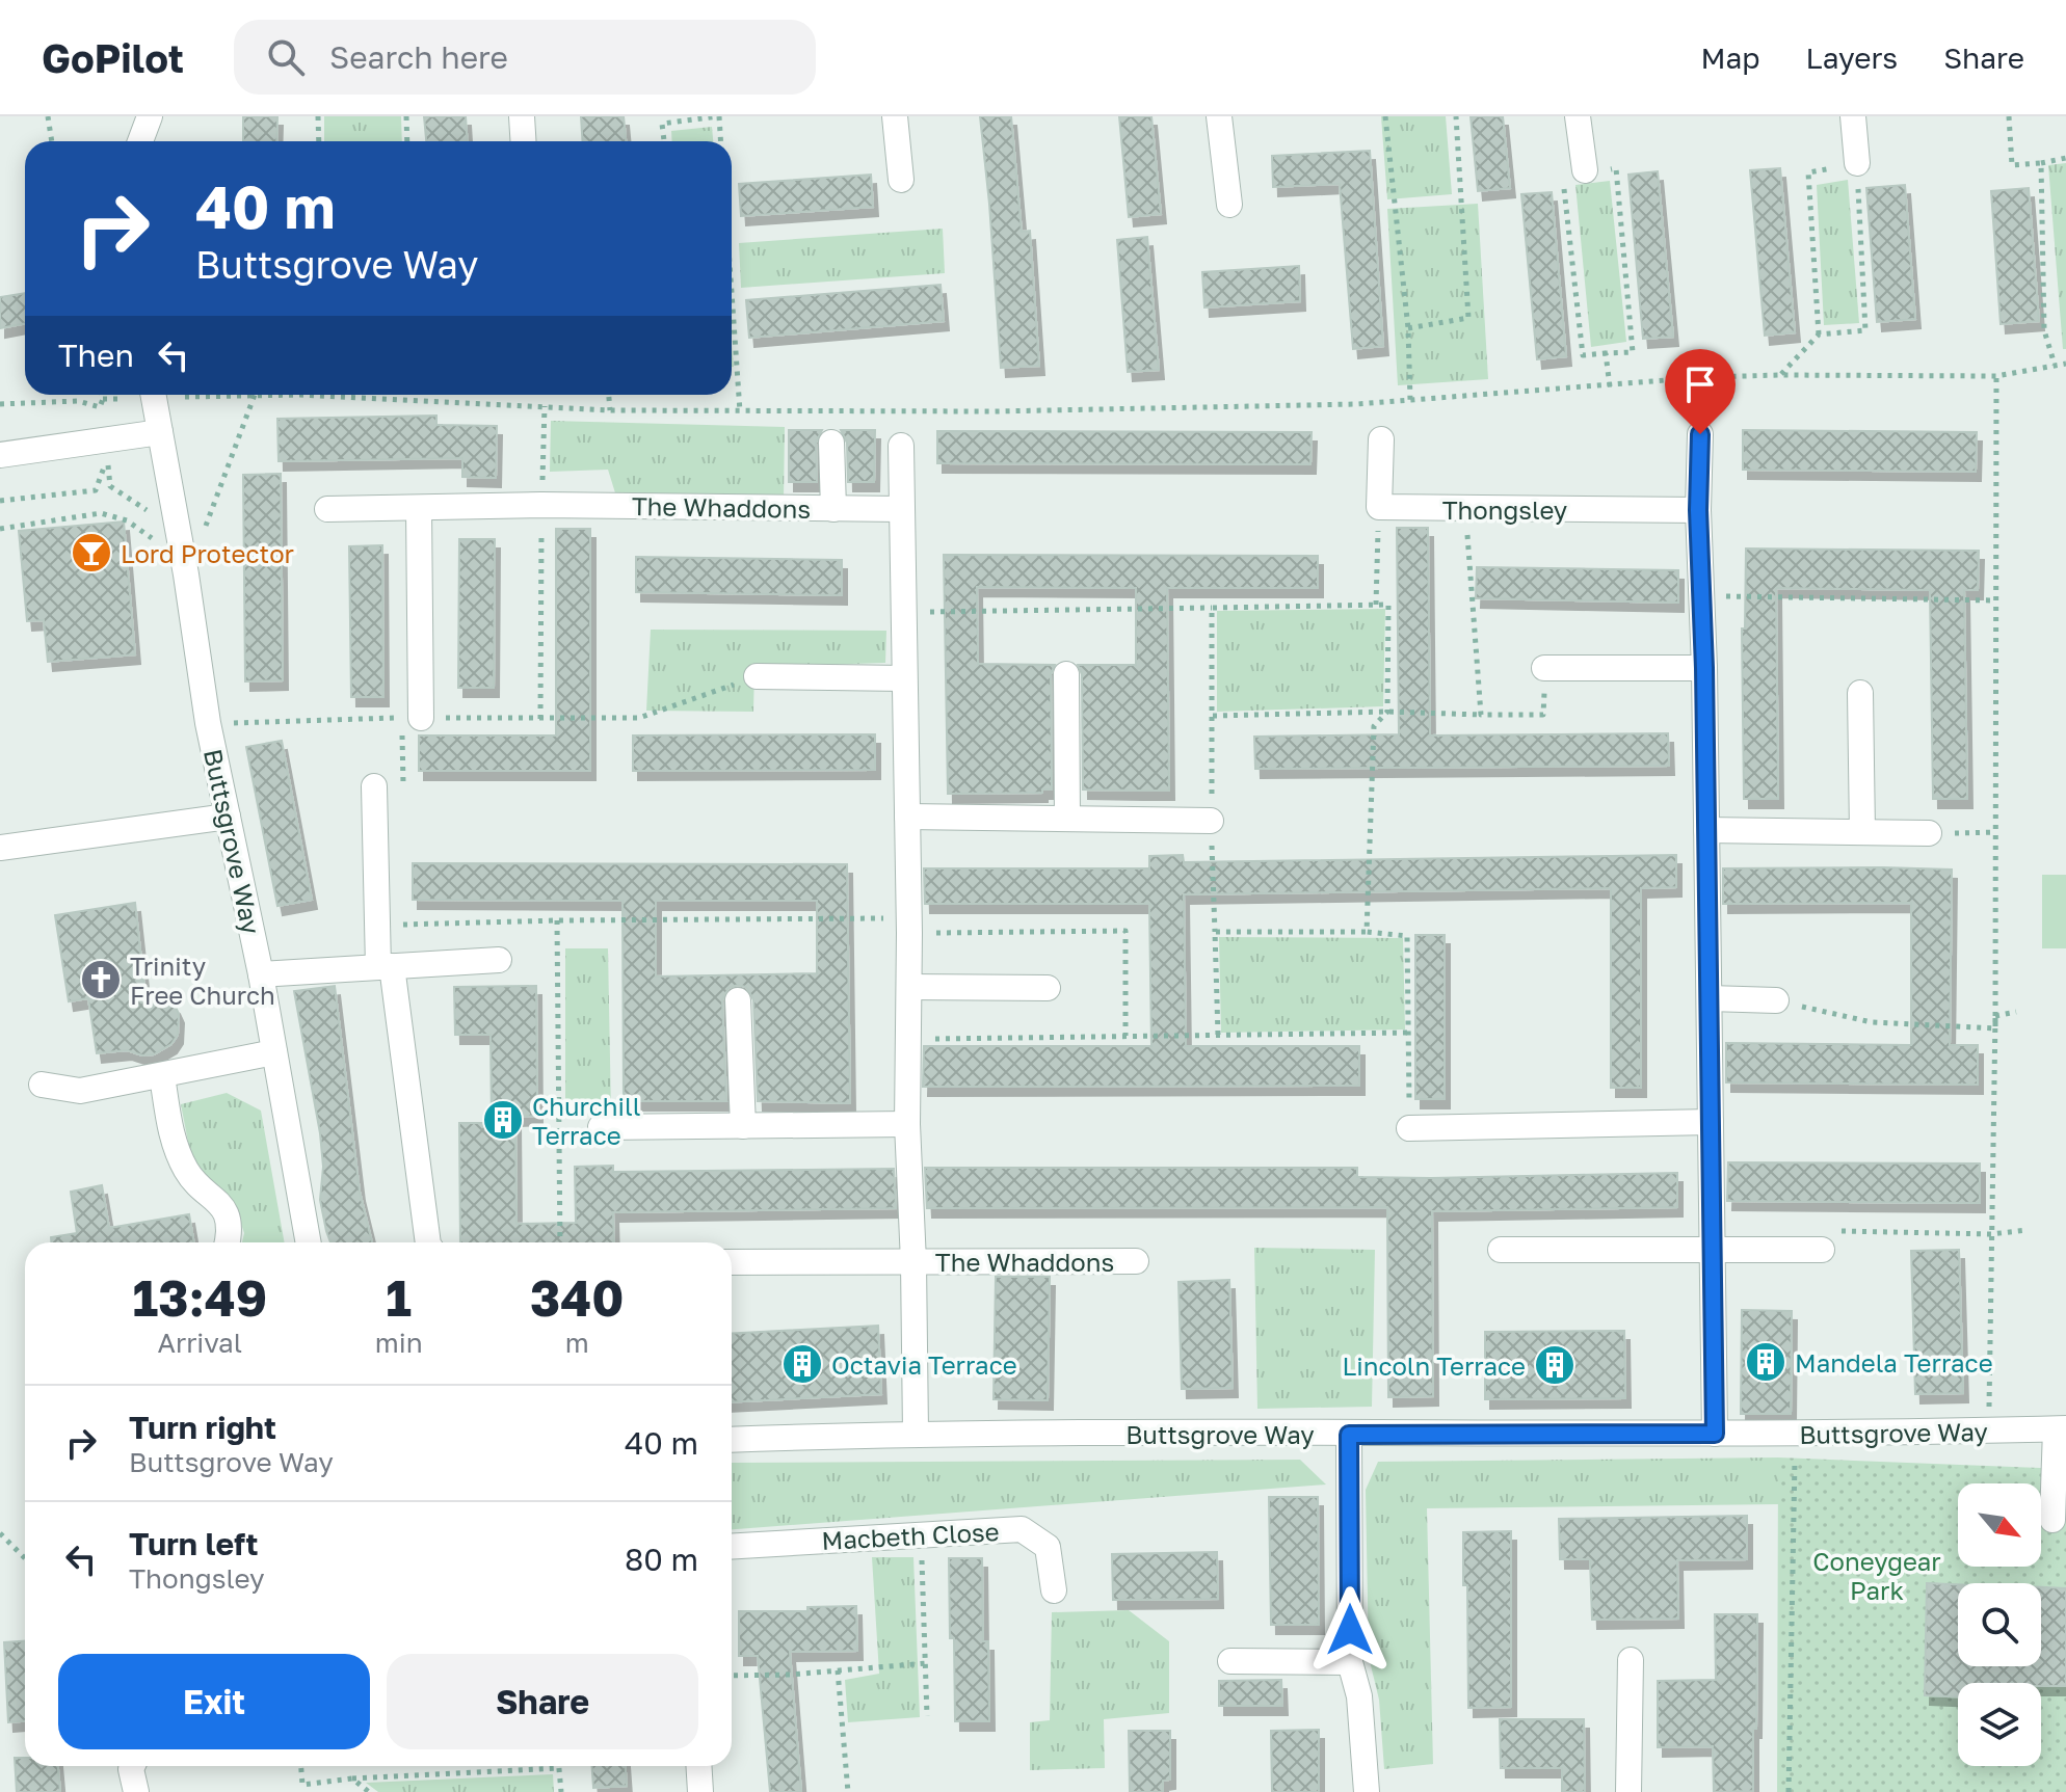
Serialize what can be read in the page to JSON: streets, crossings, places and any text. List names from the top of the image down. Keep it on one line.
{"streets":{"street":["The Whaddons","Thongsley","Buttsgrove Way","Macbeth Close"]},"crossings":[["The Whaddons","Buttsgrove Way"]],"parks":["Coneygear Park"],"places":{"bar":["Lord Protector"],"church":["Trinity Free Church"],"building":["Churchill Terrace","Mandela Terrace","Octavia Terrace","Lincoln Terrace"]},"north":"bottom right","page":{"header":"GoPilot","search":"Search here","nav":["Map","Layers","Share"],"turn":["40 m","Buttsgrove Way"],"then":"Then","eta":["13:49","Arrival","1","min","340","m"],"list":[{"name":"Turn right","note":"Buttsgrove Way","value":"40 m"},{"name":"Turn left","note":"Thongsley","value":"80 m"}],"buttons":["Exit","Share"]}}
